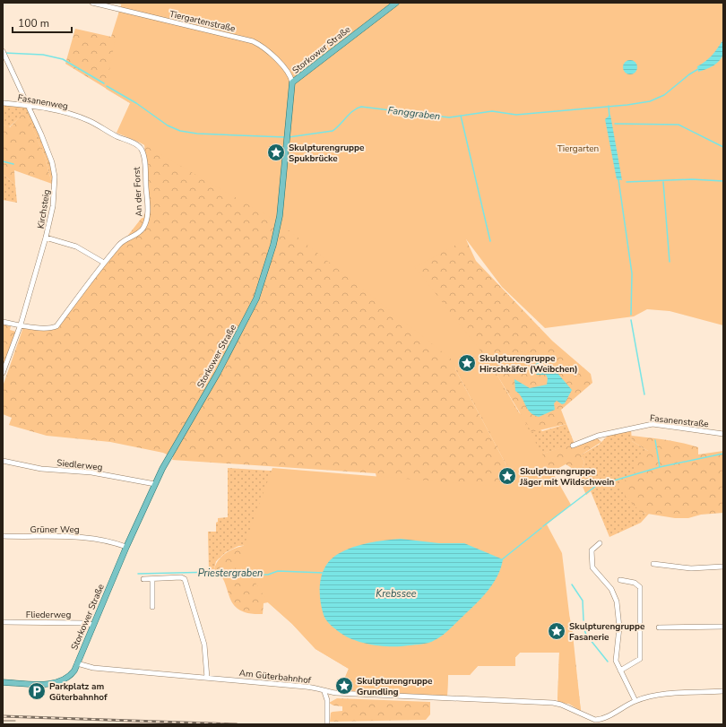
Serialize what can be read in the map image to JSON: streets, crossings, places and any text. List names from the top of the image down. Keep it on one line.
{"streets":{"main road":["Storkower Straße"],"street":["Tiergartenstraße","Fasanenweg","An der Forst","Kirchsteig","Fasanenstraße","Siedlerweg","Grüner Weg","Fliederweg","Am Güterbahnhof"]},"crossings":[["Tiergartenstraße","Storkower Straße"],["Storkower Straße","Siedlerweg"],["Storkower Straße","Grüner Weg"],["Storkower Straße","Fliederweg"],["Storkower Straße","Am Güterbahnhof"],["Fasanenweg","An der Forst"],["Fasanenweg","Kirchsteig"],["An der Forst","Kirchsteig"]],"water":["Fanggraben","Priestergraben","Krebssee"],"parks":["Tiergarten"],"places":{"place":["Skulpturengruppe Spukbrücke","Skulpturengruppe Hirschkäfer (Weibchen)","Skulpturengruppe Jäger mit Wildschwein","Skulpturengruppe Fasanerie","Skulpturengruppe Grundling"],"parking":["Parkplatz am Güterbahnhof"]},"scale_bar":"100 m"}
